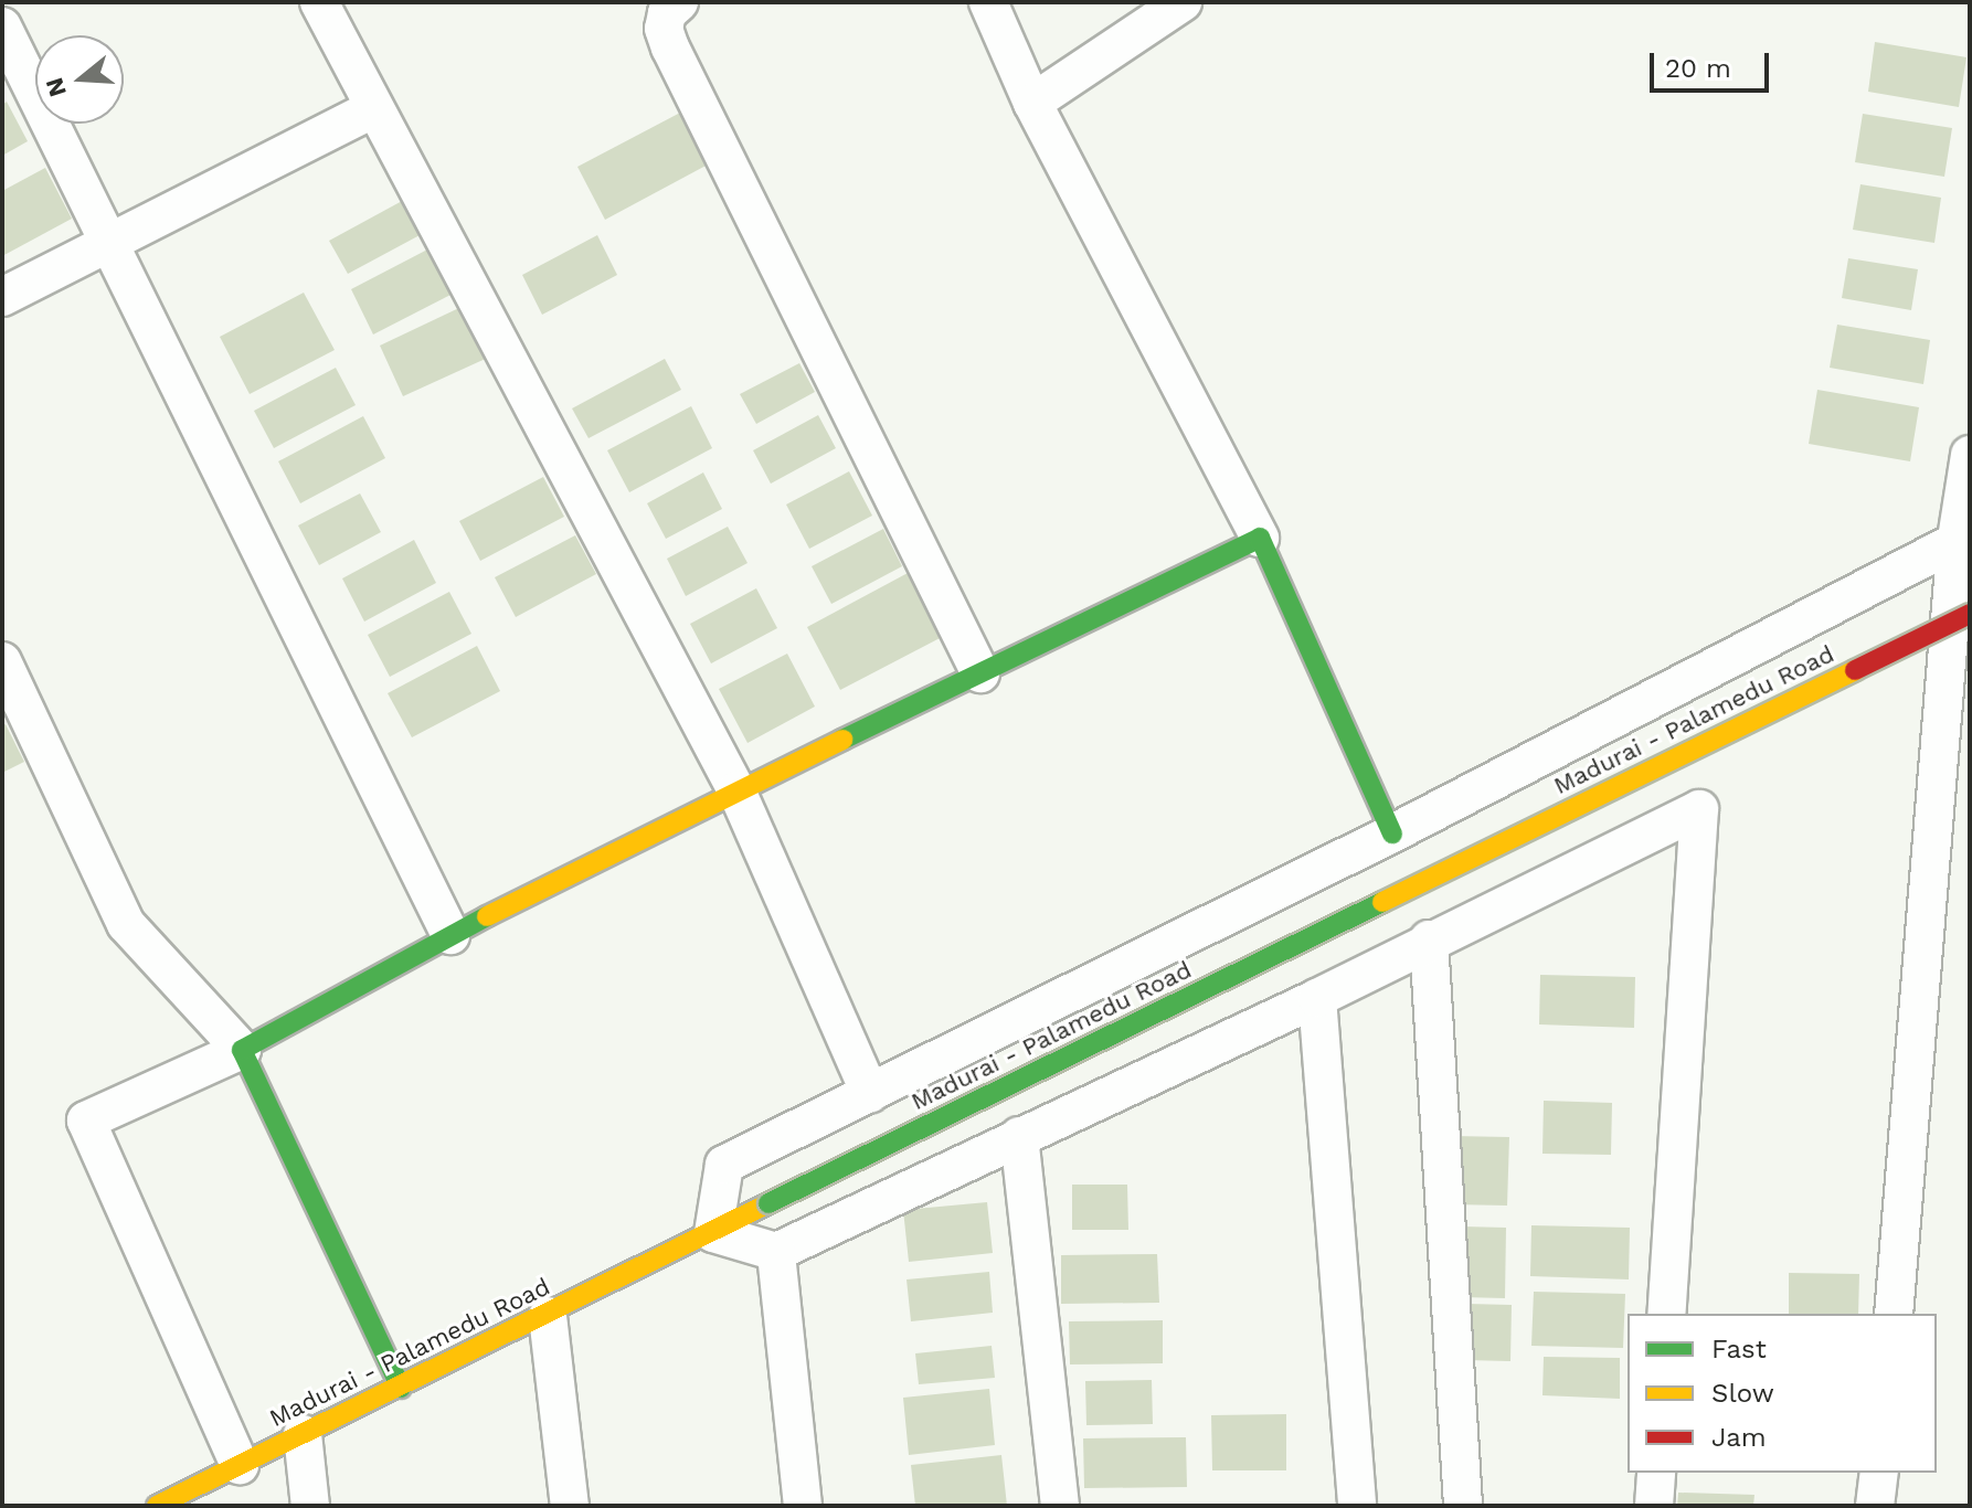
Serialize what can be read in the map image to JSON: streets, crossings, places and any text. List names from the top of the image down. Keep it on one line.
{"streets":{"main road":["Madurai - Palamedu Road"]},"legend":["Fast","Slow","Jam"],"scale_bar":"20 m","north":"left"}
